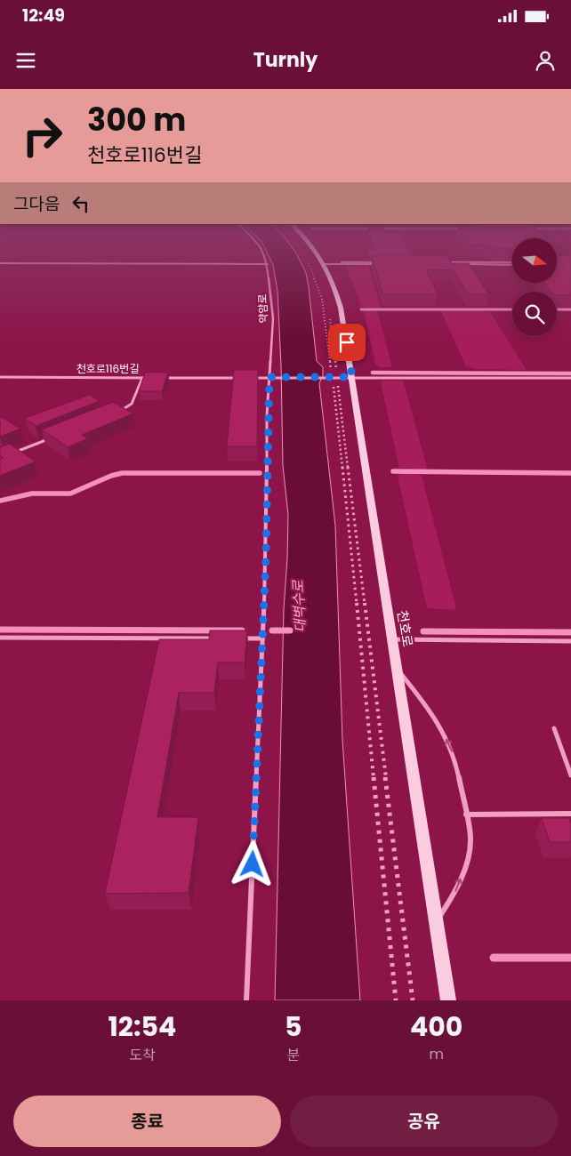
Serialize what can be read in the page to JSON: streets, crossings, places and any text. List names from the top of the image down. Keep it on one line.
{"streets":{"street":["천호로"],"lane":["약암로","천호로116번길"]},"water":["대벽수로"],"north":"right","page":{"status":"12:49","header":"Turnly","turn":["300 m","천호로116번길"],"then":"그다음","eta":["12:54","도착","5","분","400","m"],"buttons":["종료","공유"]}}
